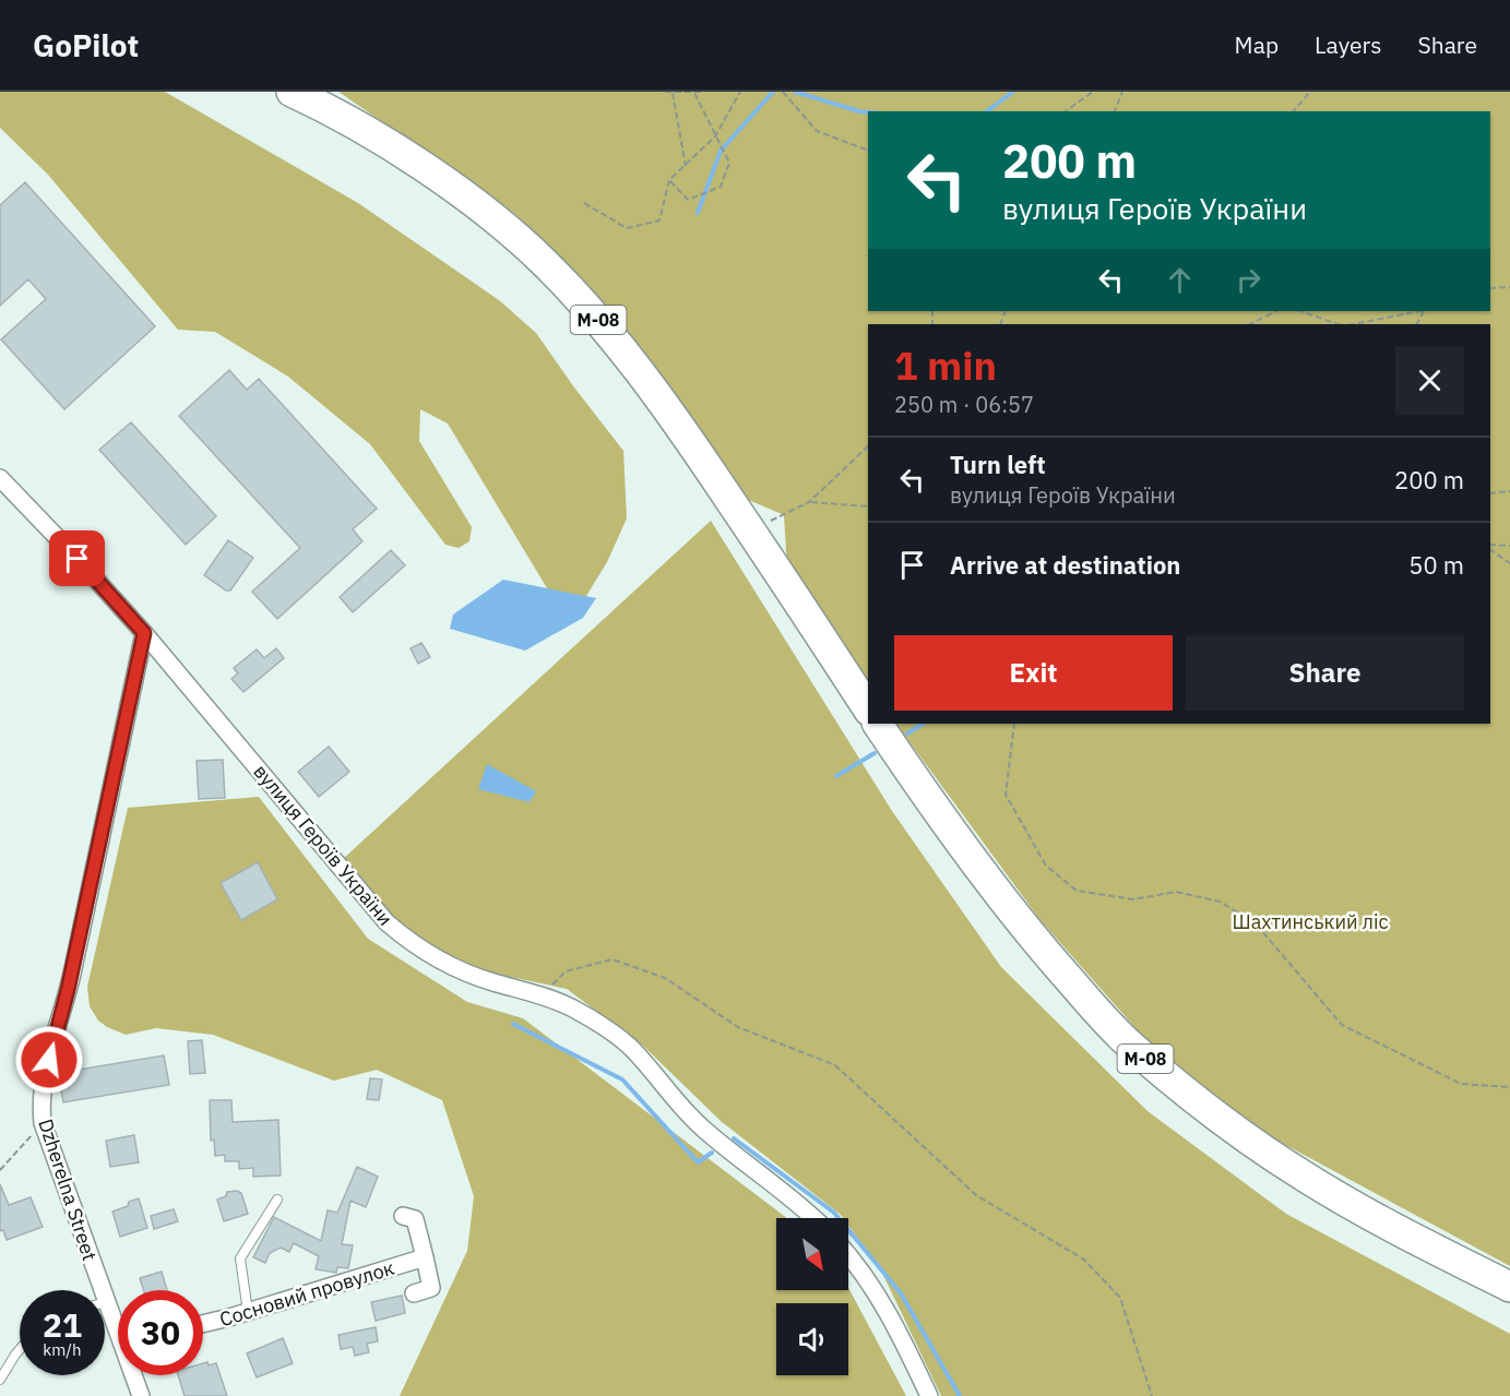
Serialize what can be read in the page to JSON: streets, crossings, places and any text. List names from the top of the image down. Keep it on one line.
{"streets":{"highway":["М-08"],"street":["вулиця Героїв України","Dzherelna Street","Сосновий провулок"]},"crossings":[["вулиця Героїв України","Dzherelna Street"]],"parks":["Шахтинський ліс"],"north":"bottom right","page":{"header":"GoPilot","nav":["Map","Layers","Share"],"turn":["200 m","вулиця Героїв України"],"heading":["1 min","250 m · 06:57"],"list":[{"name":"Turn left","note":"вулиця Героїв України","value":"200 m"},{"name":"Arrive at destination","value":"50 m"}],"buttons":["Exit","Share"],"speed":"21 km/h","limit":"30"}}
